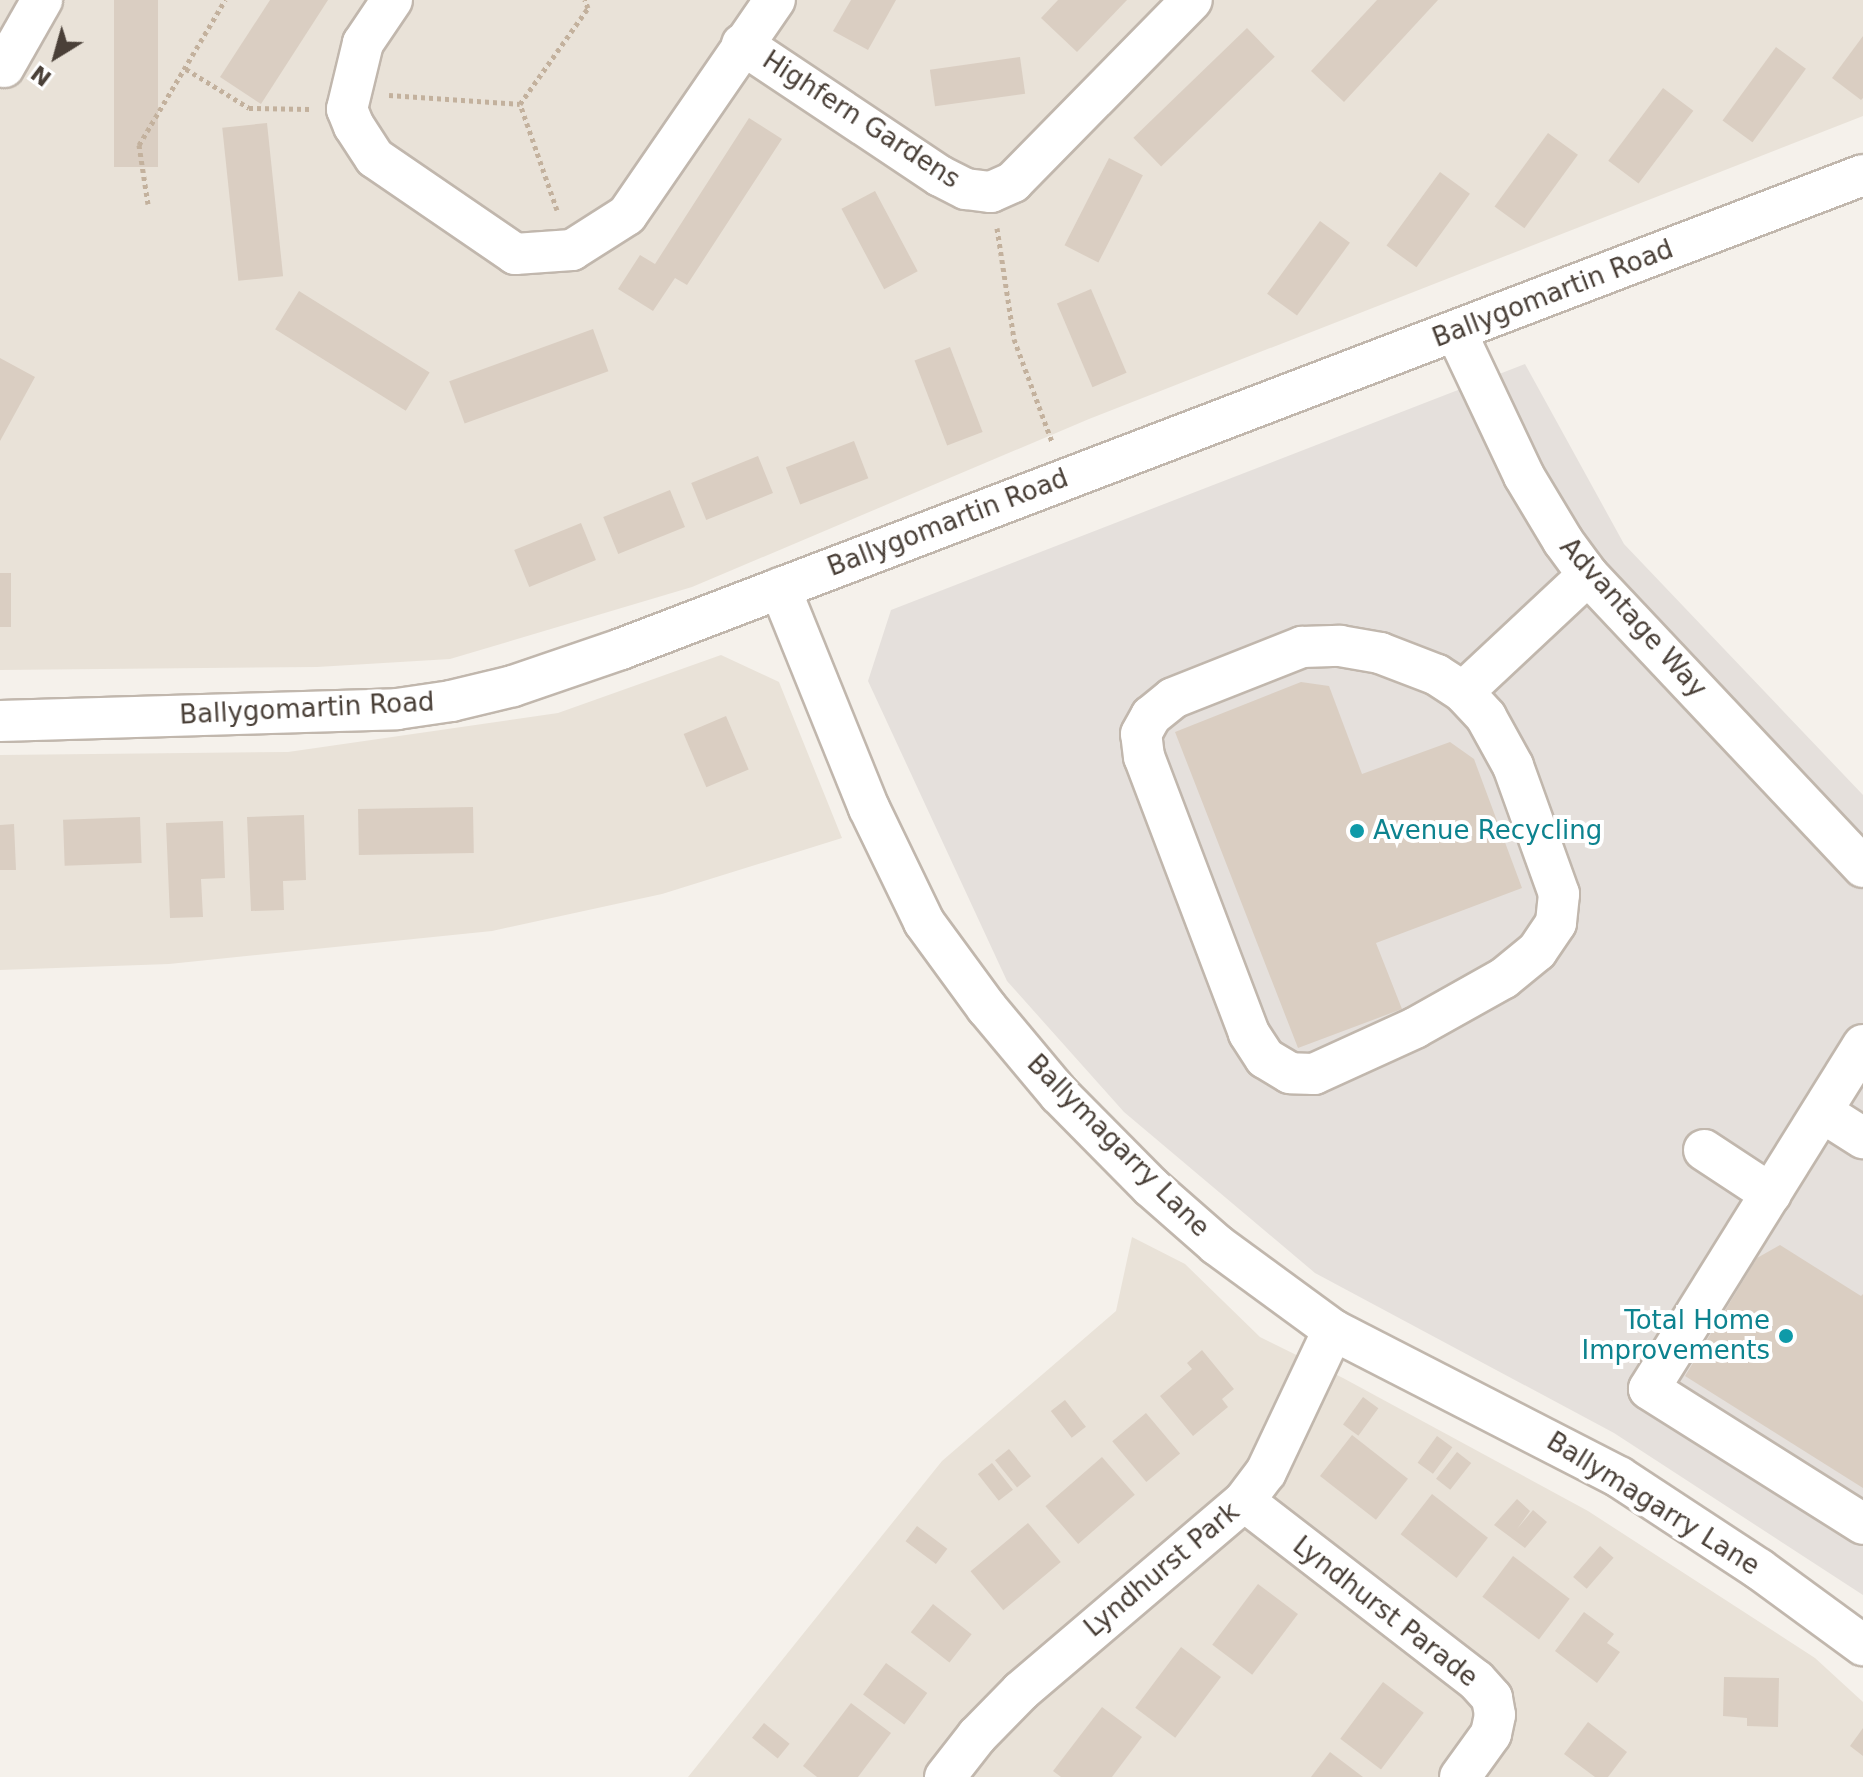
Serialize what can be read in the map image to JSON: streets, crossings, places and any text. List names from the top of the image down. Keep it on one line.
{"streets":{"street":["Highfern Gardens","Ballygomartin Road","Advantage Way","Ballymagarry Lane","Lyndhurst Park","Lyndhurst Parade"]},"crossings":[["Ballygomartin Road","Advantage Way"],["Ballygomartin Road","Ballymagarry Lane"],["Ballymagarry Lane","Lyndhurst Park"],["Lyndhurst Park","Lyndhurst Parade"]],"places":["Avenue Recycling","Total Home Improvements"],"north":"bottom left"}
